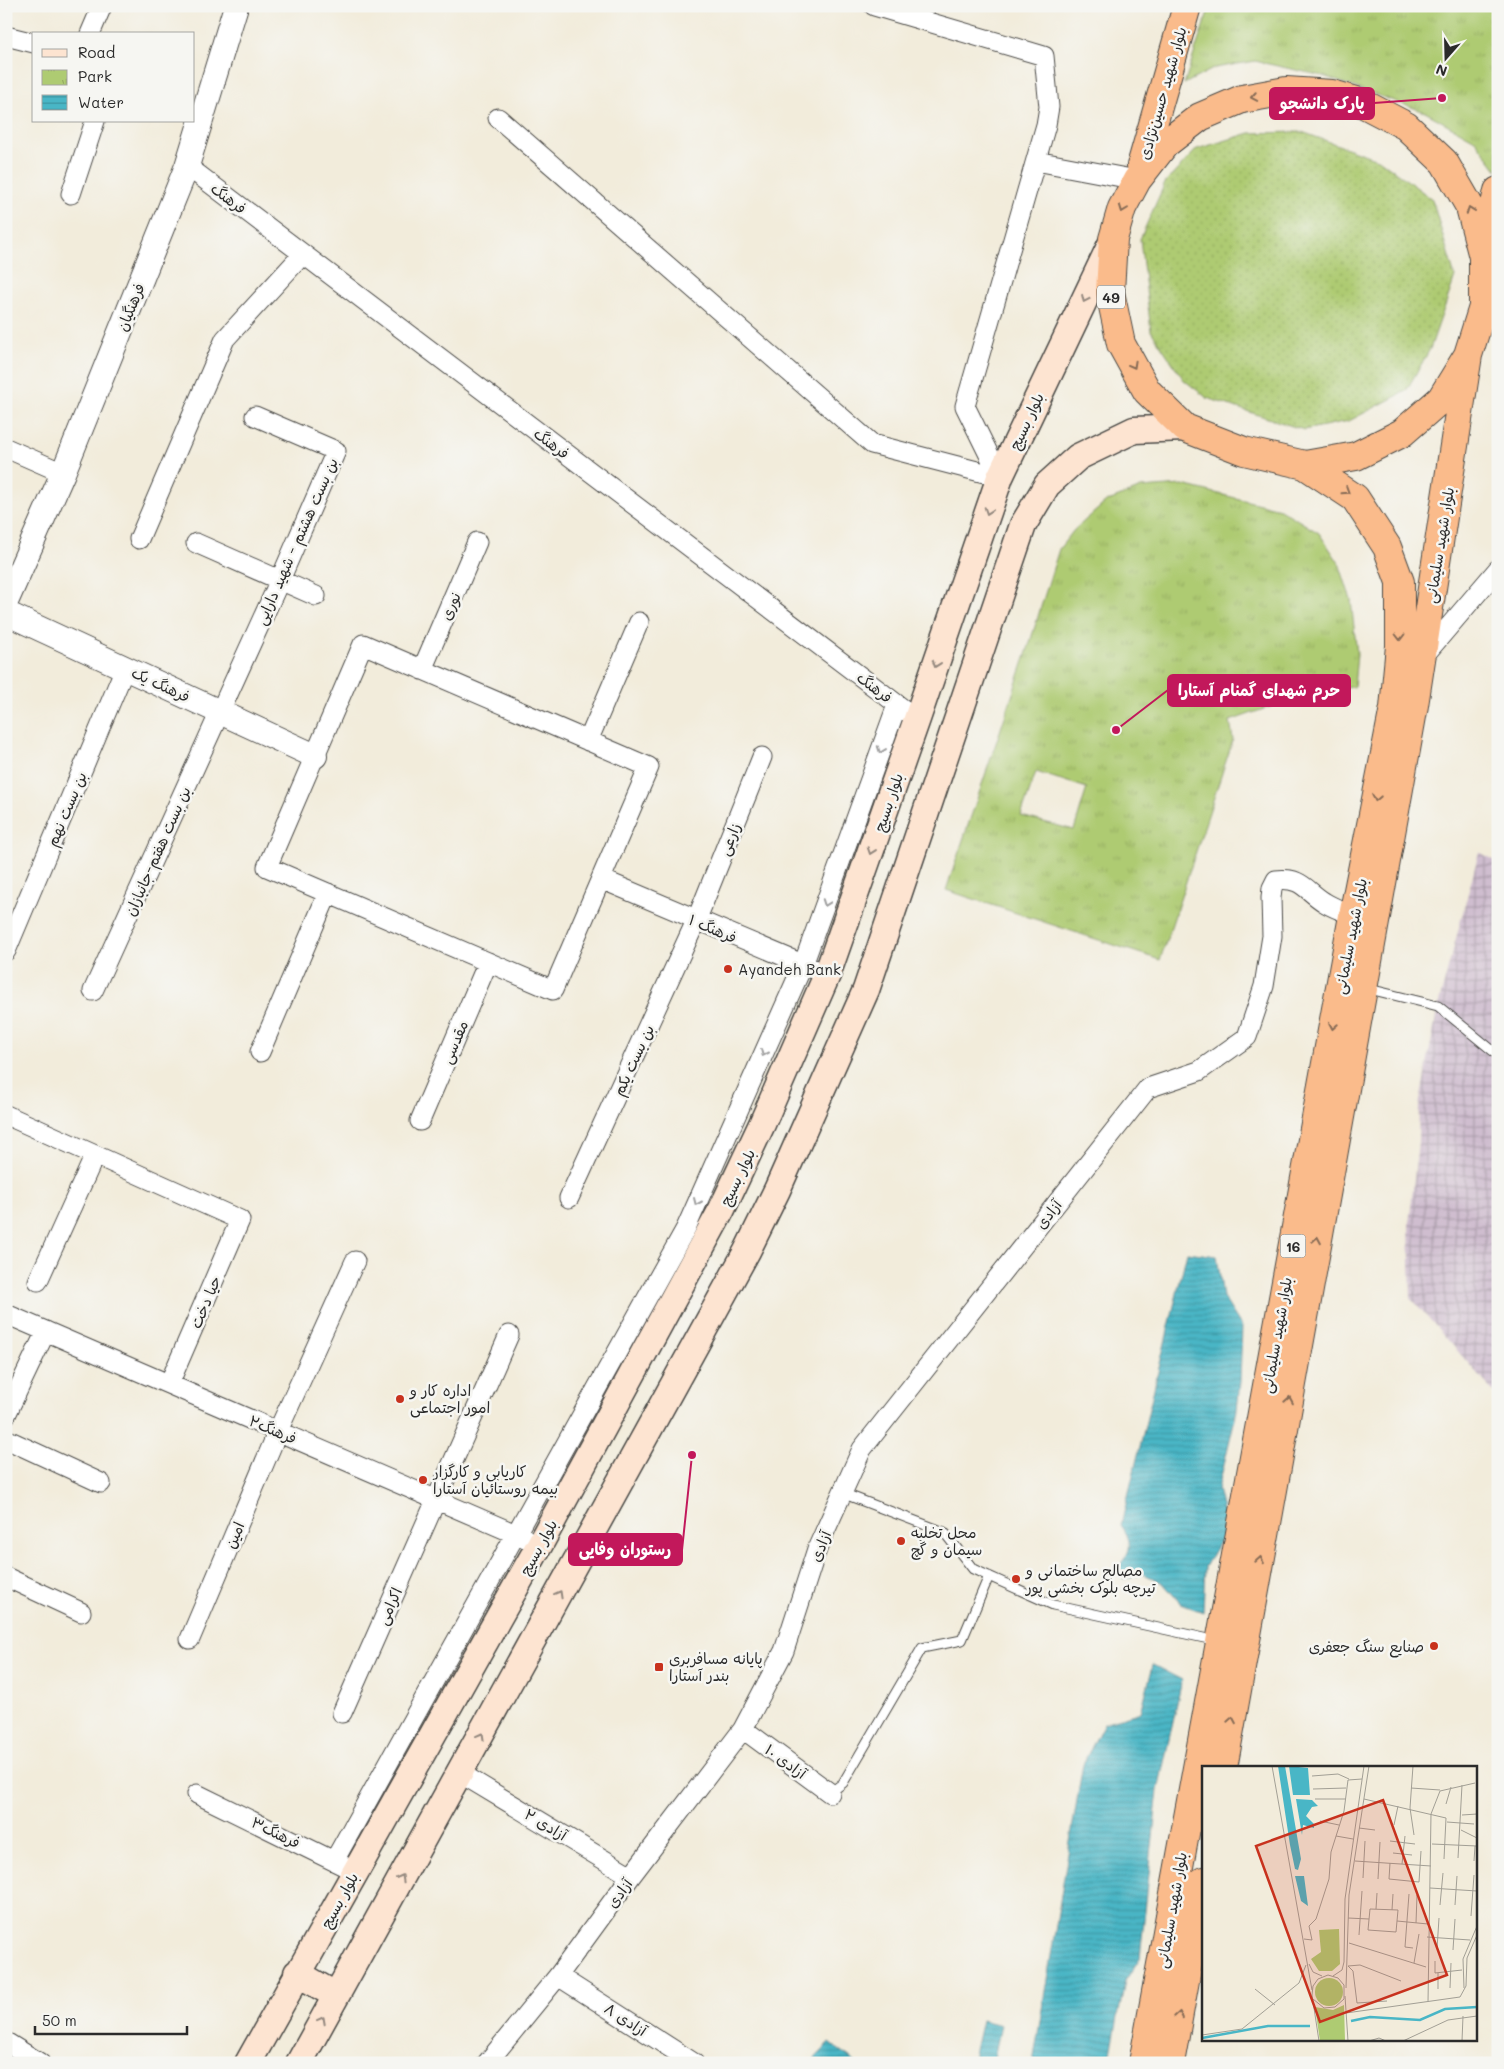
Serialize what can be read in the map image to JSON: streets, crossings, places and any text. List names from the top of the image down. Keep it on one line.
{"streets":{"highway":["بلوار شهید حسین‌نژادی","49","بلوار شهید سلیمانی","16"],"main road":["بلوار بسیج"],"street":["فرهنگ","فرهنگیان","بن بست هشتم - شهید دارایی","نوری","فرهنگ یک","بن بست نهم","زارعی","بن بست هفتم-جانبازان","فرهنگ ۱","مقدسی","بن بست یکم","آزادی","حیا دخت","فرهنگ۲","امین","اکرامی","آزادی ۱۰","آزادی ۲","فرهنگ۳","آزادی ۸"]},"crossings":[["بلوار شهید حسین‌نژادی","49"],["فرهنگ","فرهنگیان"],["فرهنگ","بلوار بسیج"],["49","بلوار بسیج"],["49","بلوار شهید سلیمانی"],["49","آزادی ۲"],["بلوار بسیج","فرهنگ ۱"],["بلوار بسیج","فرهنگ۲"],["بلوار بسیج","فرهنگ۳"],["بن بست هشتم - شهید دارایی","فرهنگ یک"],["بن بست هشتم - شهید دارایی","بن بست هفتم-جانبازان"],["بلوار شهید سلیمانی","آزادی"],["فرهنگ یک","بن بست نهم"],["فرهنگ یک","بن بست هفتم-جانبازان"],["زارعی","فرهنگ ۱"],["زارعی","بن بست یکم"],["فرهنگ ۱","بن بست یکم"],["آزادی","آزادی ۱۰"],["آزادی","آزادی ۲"],["آزادی","آزادی ۸"],["حیا دخت","فرهنگ۲"],["فرهنگ۲","امین"],["فرهنگ۲","اکرامی"]],"places":{"other":["پارک دانشجو","حرم شهدای گمنام آستارا","Ayandeh Bank","اداره کار و امور اجتماعی","رستوران وفایی","کاریابی و کارگزار بیمه روستائیان آستارا","محل تخلیه سیمان و گچ","مصالح ساختمانی و تیرچه بلوک بخشی پور","صنایع سنگ جعفری"],"transit":["پایانه مسافربری بندر آستارا"]},"legend":["Road","Park","Water"],"scale_bar":"50 m","north":"bottom"}
